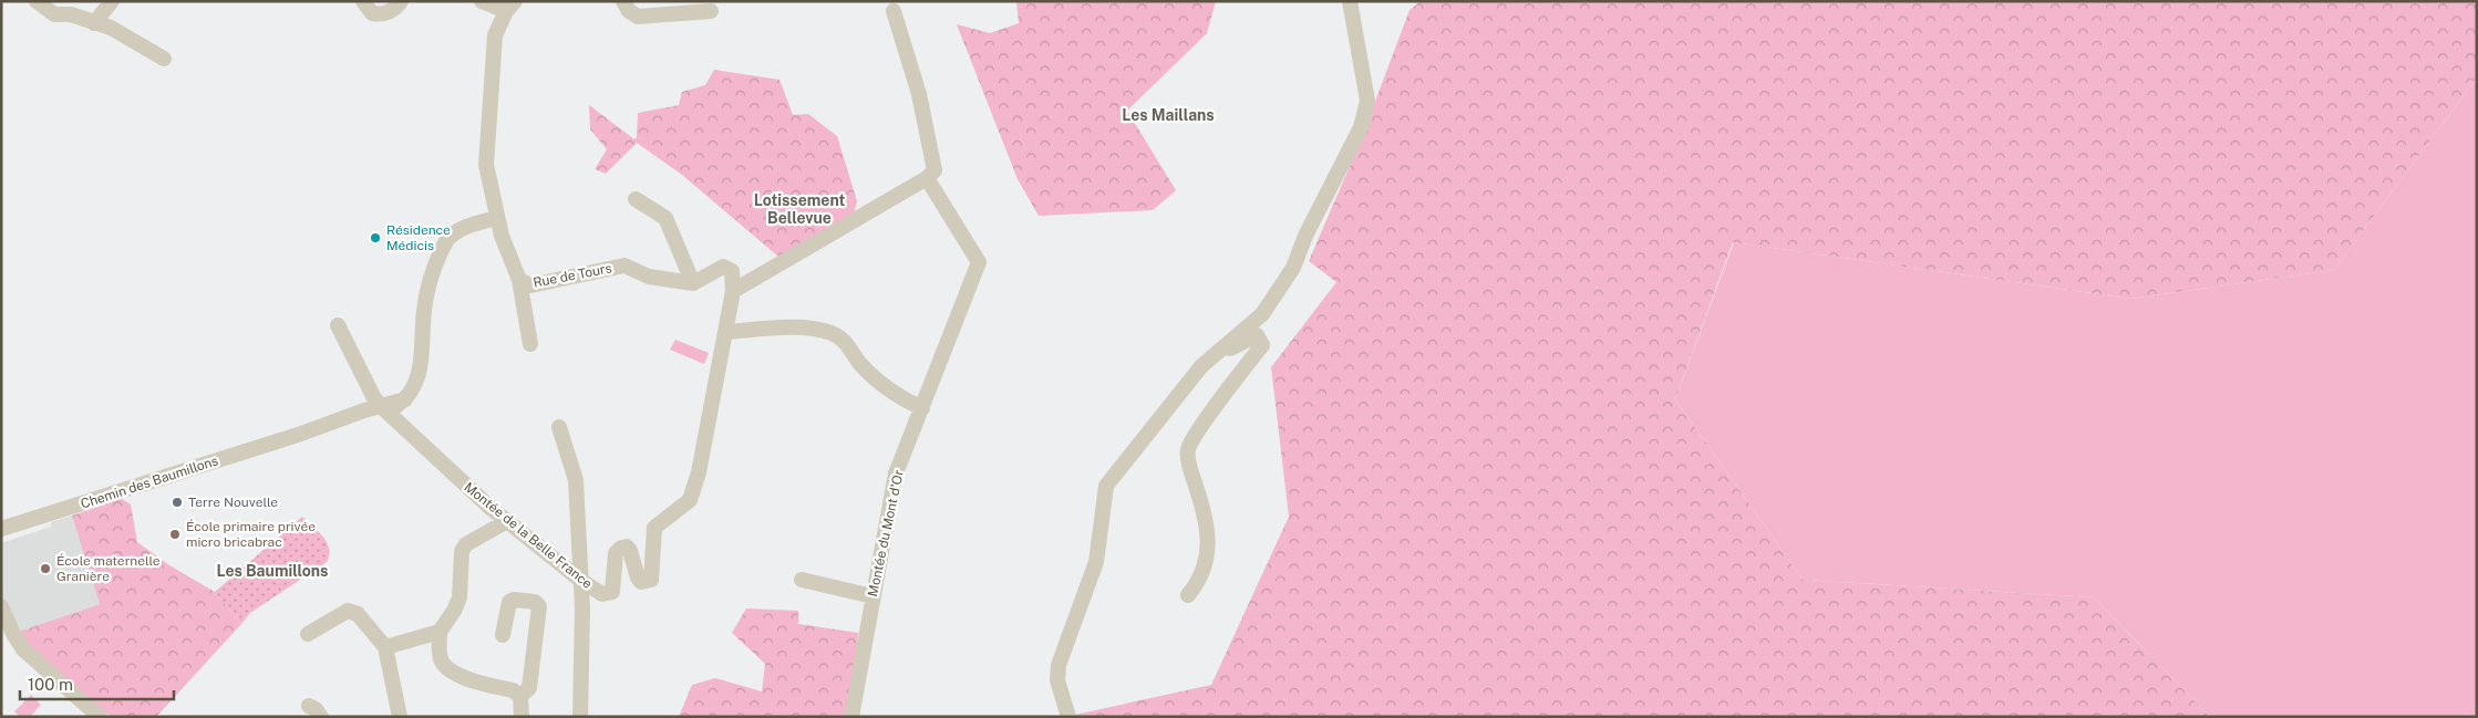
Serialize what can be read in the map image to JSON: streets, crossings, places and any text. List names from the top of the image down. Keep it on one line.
{"streets":{"street":["Rue de Tours","Chemin des Baumillons","Montée du Mont d'Or","Montée de la Belle France"]},"crossings":[["Rue de Tours","Chemin des Baumillons"],["Chemin des Baumillons","Montée de la Belle France"]],"districts":["Les Maillans","Lotissement Bellevue","Les Baumillons"],"places":["Résidence Médicis","Terre Nouvelle","École primaire privée micro bricabrac","École maternelle Granière"],"scale_bar":"100 m"}
